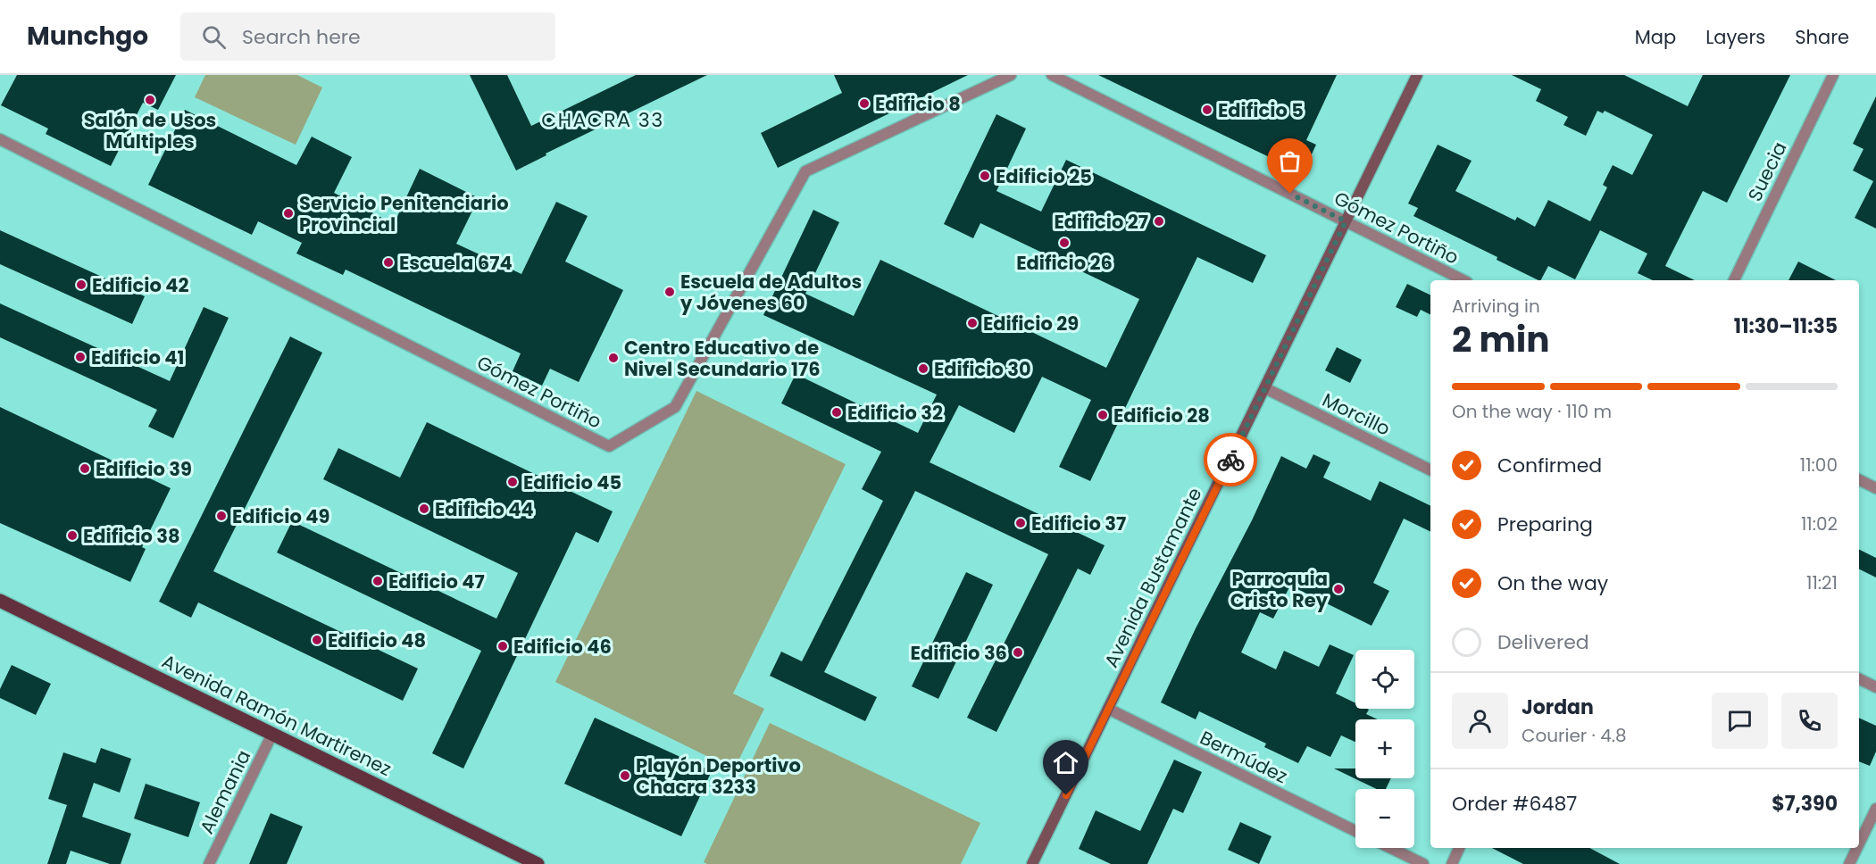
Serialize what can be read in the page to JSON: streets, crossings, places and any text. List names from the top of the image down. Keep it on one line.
{"streets":{"main road":["Avenida Bustamante","Avenida Ramón Martirenez"],"street":["Suecia","Gómez Portiño","Morcillo","Bermúdez","Alemania"]},"crossings":[["Gómez Portiño","Avenida Bustamante"],["Morcillo","Avenida Bustamante"],["Avenida Bustamante","Bermúdez"],["Avenida Ramón Martirenez","Alemania"]],"districts":["CHACRA 33"],"places":["Salón de Usos Múltiples","Edificio 8","Edificio 5","Edificio 25","Servicio Penitenciario Provincial","Edificio 27","Edificio 26","Escuela 674","Edificio 42","Escuela de Adultos y Jóvenes 60","Edificio 29","Edificio 41","Centro Educativo de Nivel Secundario 176","Edificio 30","Edificio 32","Edificio 28","Edificio 39","Edificio 45","Edificio 44","Edificio 49","Edificio 37","Edificio 38","Edificio 47","Parroquia Cristo Rey","Edificio 48","Edificio 46","Edificio 36","Playón Deportivo Chacra 3233"],"page":{"header":"Munchgo","search":"Search here","nav":["Map","Layers","Share"],"heading":["2 min","Arriving in","11:30–11:35"],"panel":["Jordan","Courier · 4.8","Order #6487","$7,390"],"bar":"On the way · 110 m","list":[["Confirmed","11:00"],["Preparing","11:02"],["On the way","11:21"],"Delivered"],"map_buttons":["+","−"]}}
